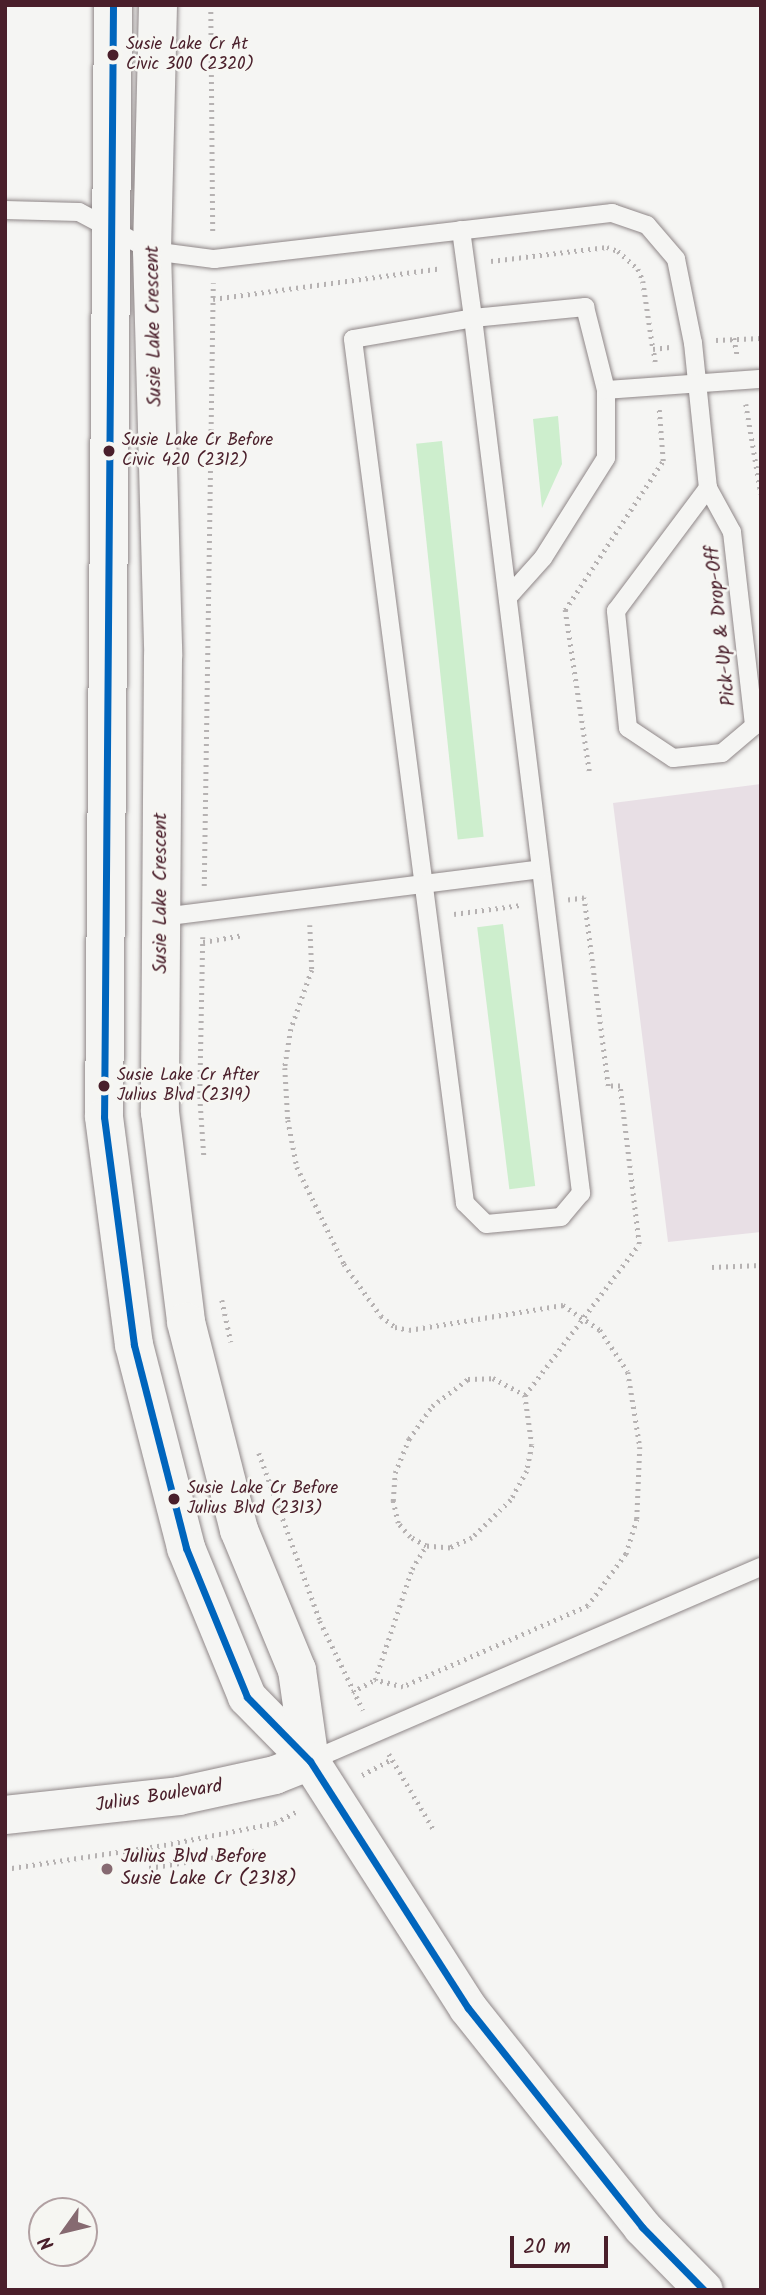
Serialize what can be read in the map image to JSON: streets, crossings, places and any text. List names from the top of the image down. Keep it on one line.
{"streets":{"street":["Susie Lake Crescent","Julius Boulevard"],"lane":["Pick-Up & Drop-Off"]},"crossings":[["Susie Lake Crescent","Julius Boulevard"]],"places":["Susie Lake Cr At Civic 300 (2320)","Susie Lake Cr Before Civic 420 (2312)","Susie Lake Cr After Julius Blvd (2319)","Susie Lake Cr Before Julius Blvd (2313)","Julius Blvd Before Susie Lake Cr (2318)"],"scale_bar":"20 m","north":"bottom left"}
